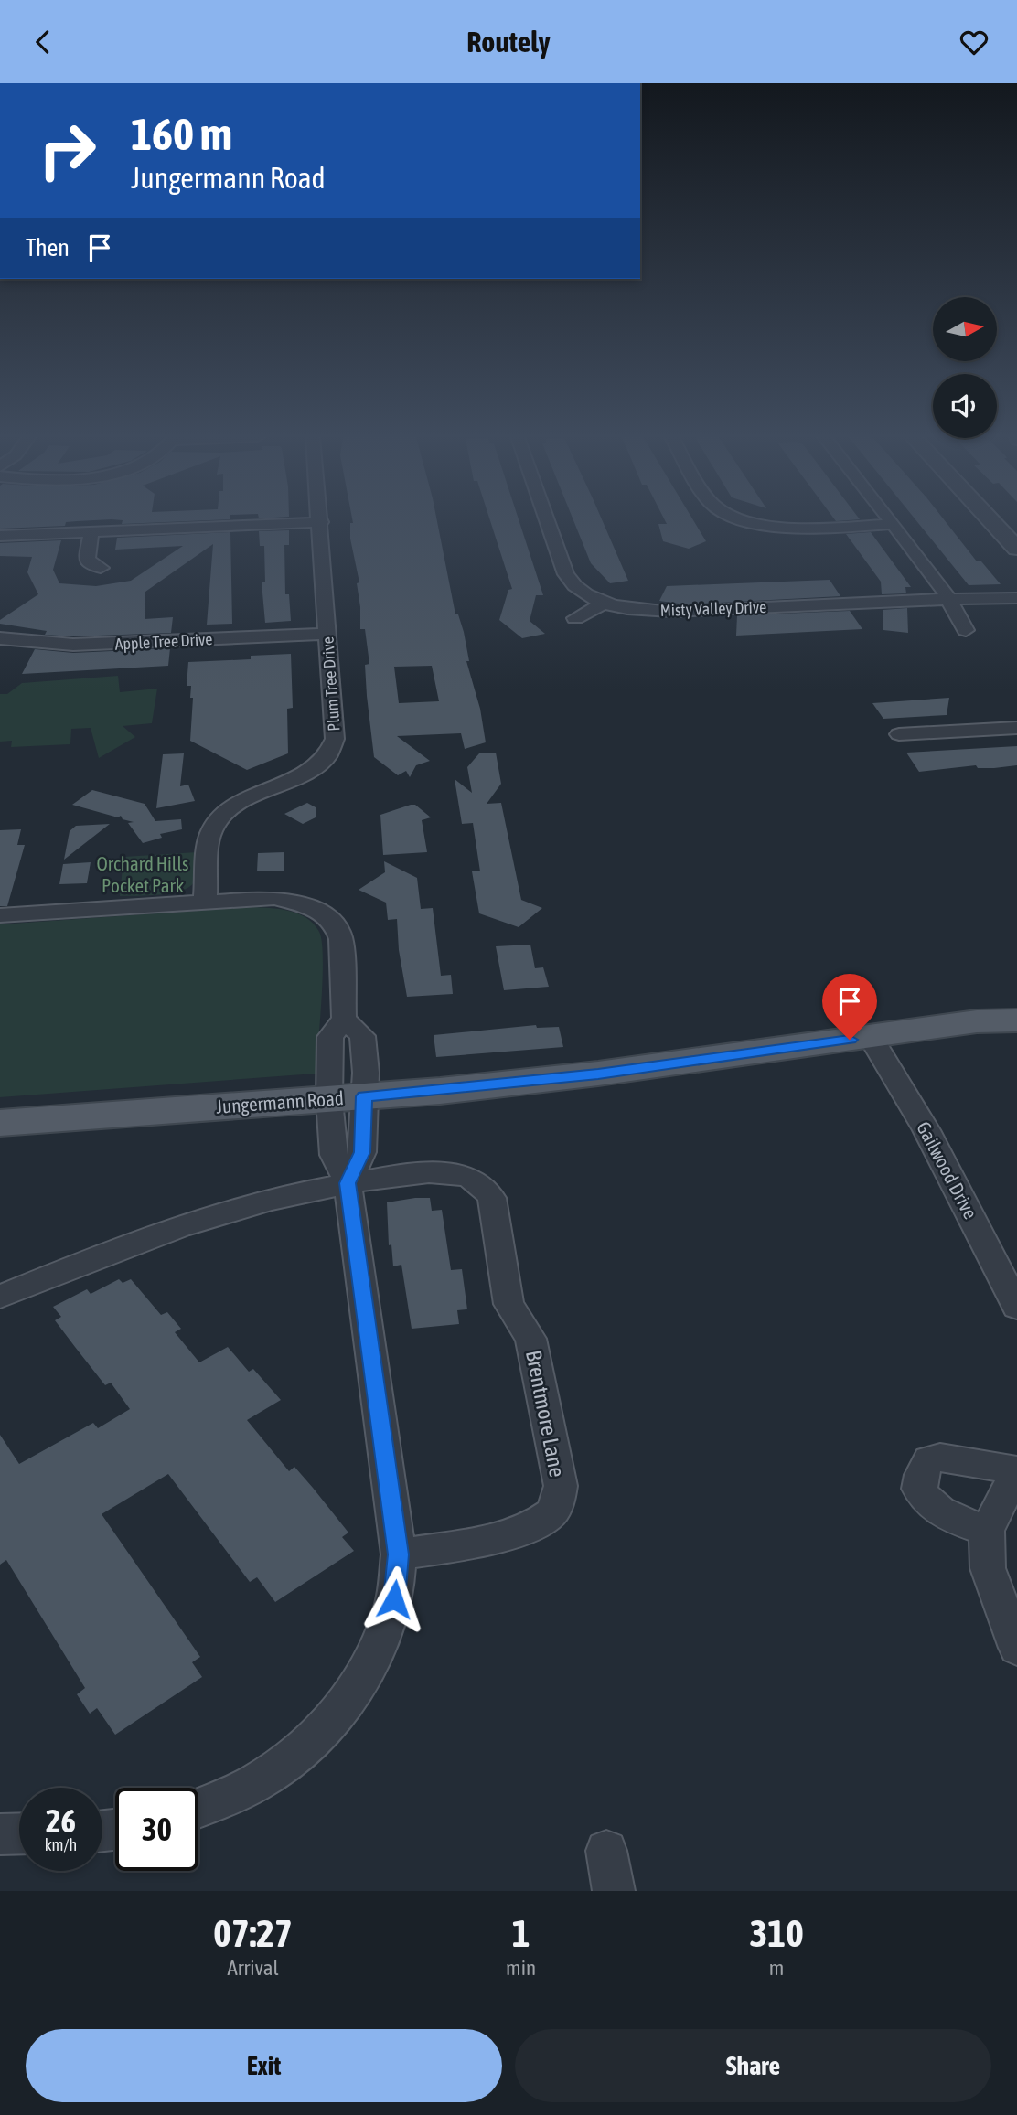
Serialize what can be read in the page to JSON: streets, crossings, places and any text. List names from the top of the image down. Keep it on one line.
{"streets":{"main road":["Jungermann Road"],"street":["Misty Valley Drive","Apple Tree Drive","Plum Tree Drive","Gailwood Drive","Brentmore Lane"]},"crossings":[["Apple Tree Drive","Plum Tree Drive"],["Jungermann Road","Gailwood Drive"]],"parks":["Orchard Hills Pocket Park"],"north":"right","page":{"header":"Routely","turn":["160 m","Jungermann Road"],"then":"Then","speed":"26 km/h","limit":"30","eta":["07:27","Arrival","1","min","310","m"],"buttons":["Exit","Share"]}}
